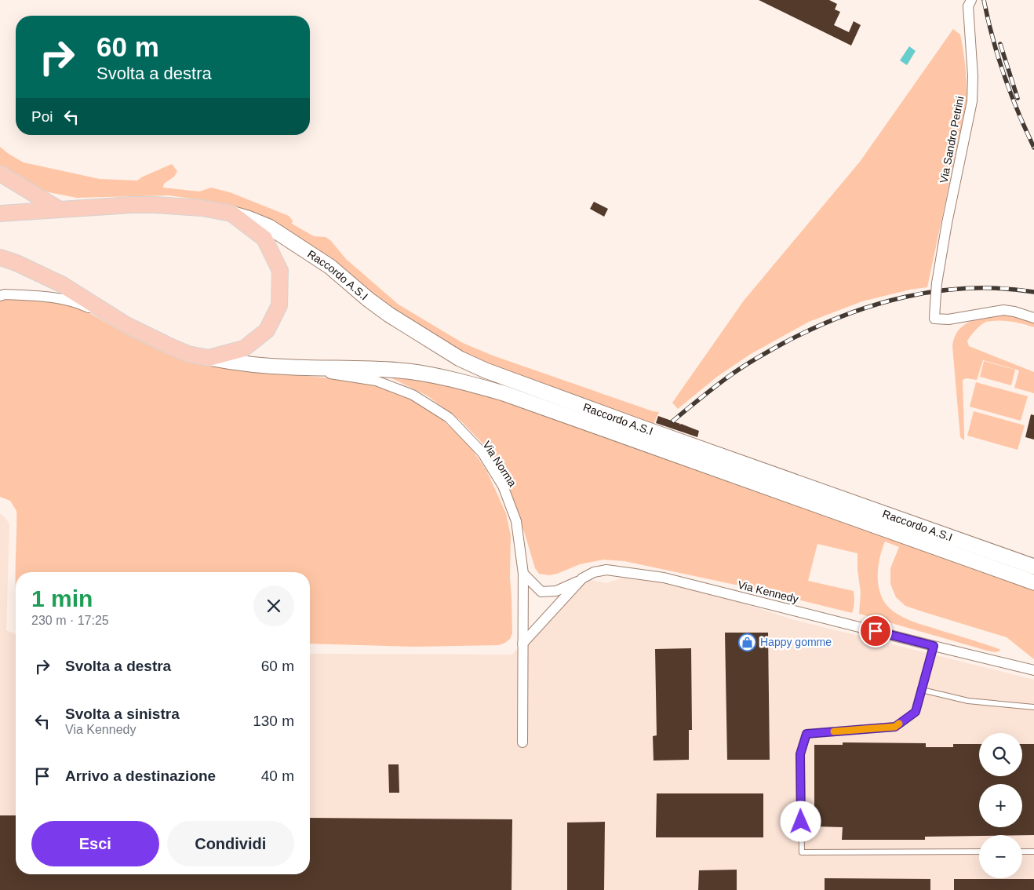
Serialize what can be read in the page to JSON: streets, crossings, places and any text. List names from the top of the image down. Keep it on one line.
{"streets":{"street":["Via Sandro Petrini","Raccordo A.S.I","Via Norma","Via Kennedy"]},"crossings":[["Raccordo A.S.I","Via Norma"],["Via Norma","Via Kennedy"]],"places":{"shop":["Happy gomme"]},"page":{"turn":["60 m","Svolta a destra"],"then":"Poi","heading":["1 min","230 m · 17:25"],"list":[{"name":"Svolta a destra","value":"60 m"},{"name":"Svolta a sinistra","note":"Via Kennedy","value":"130 m"},{"name":"Arrivo a destinazione","value":"40 m"}],"map_buttons":["+","−"],"buttons":["Esci","Condividi"]}}
